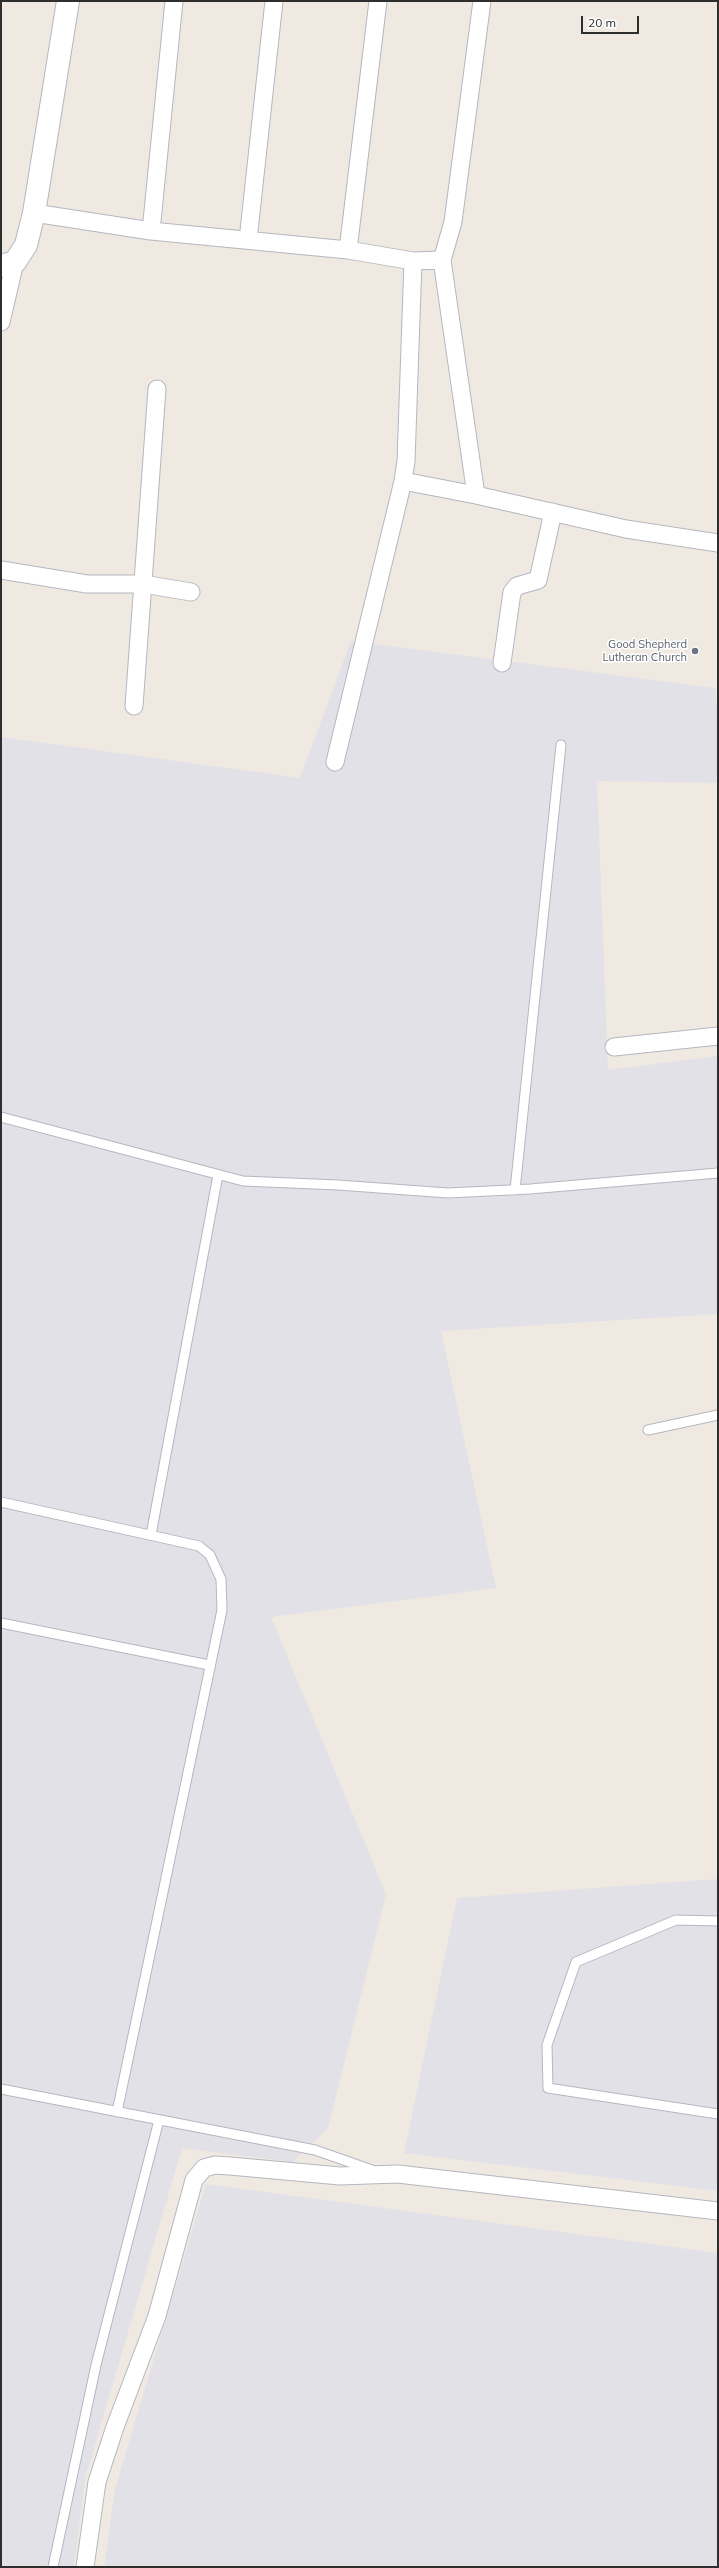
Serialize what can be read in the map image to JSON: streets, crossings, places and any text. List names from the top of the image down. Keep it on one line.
{"places":["Good Shepherd Lutheran Church"],"scale_bar":"20 m"}
